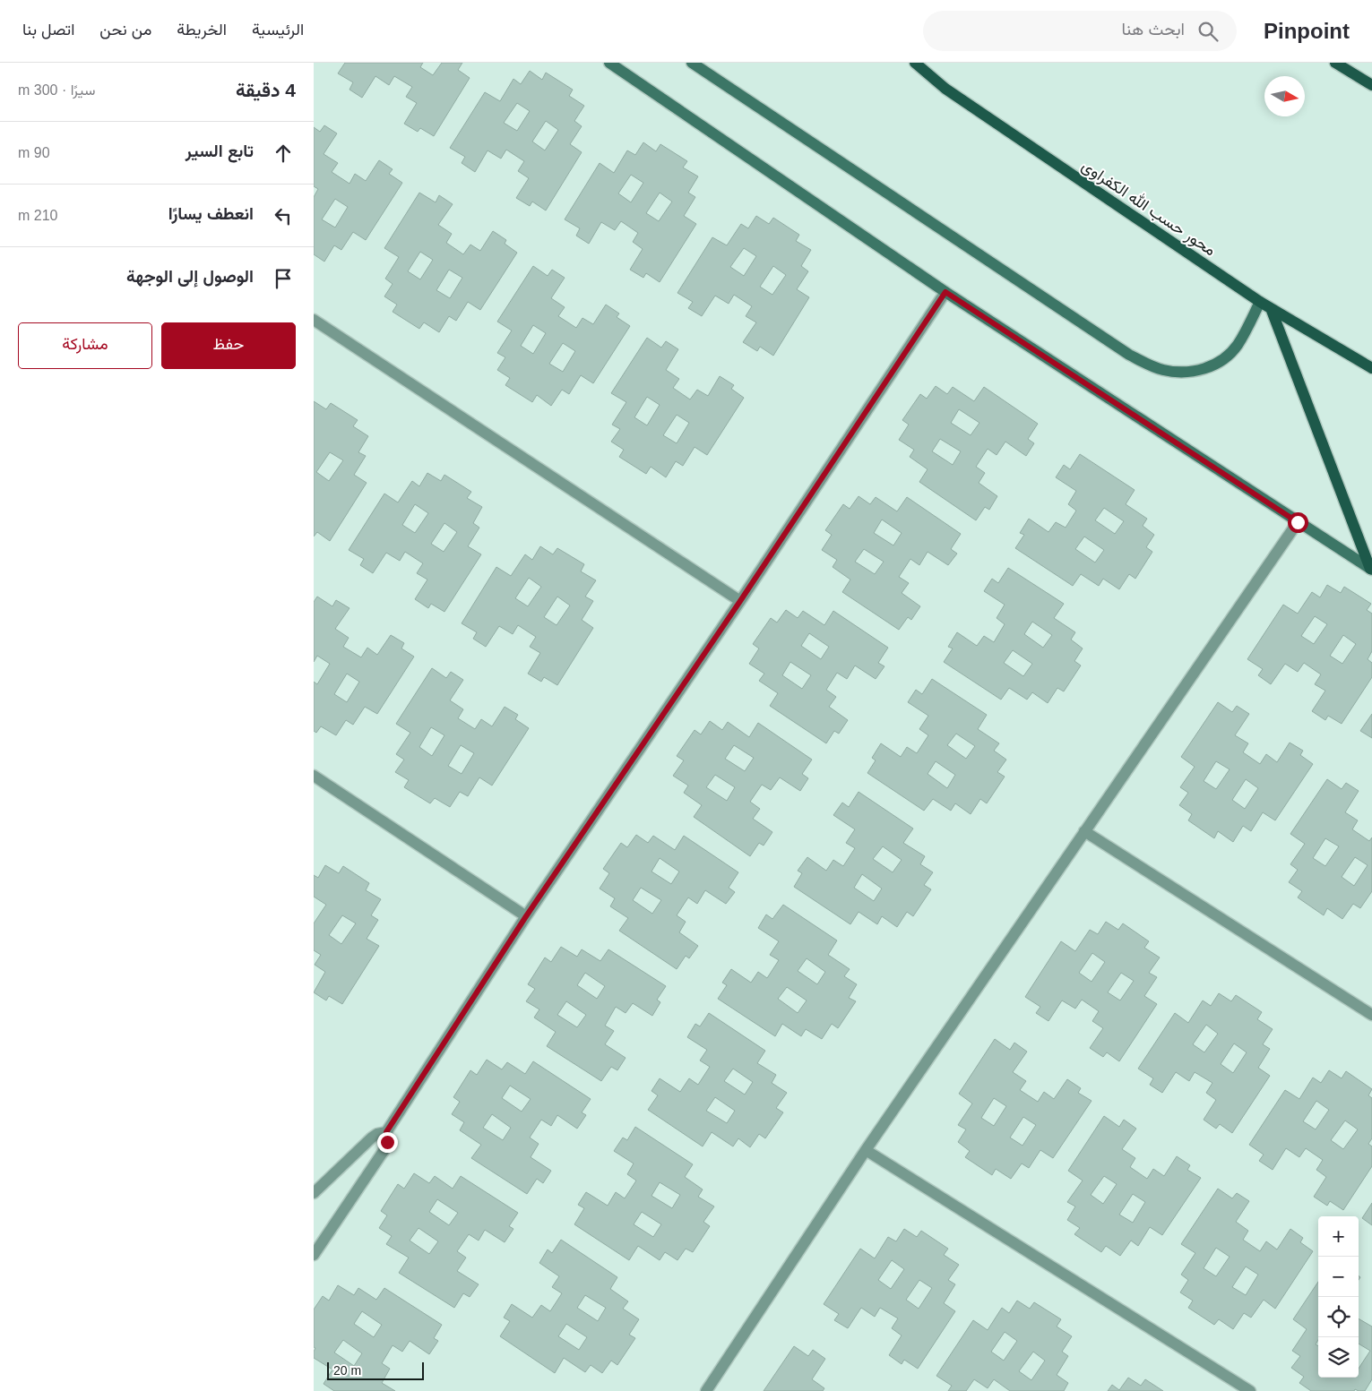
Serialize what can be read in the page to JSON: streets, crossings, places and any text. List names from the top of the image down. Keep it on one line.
{"streets":{"main road":["محور حسب الله الكفراوى"]},"scale_bar":"20 m","north":"right","page":{"header":"Pinpoint","search":"ابحث هنا","nav":["الرئيسية","الخريطة","من نحن","اتصل بنا"],"heading":["4 دقيقة","سيرًا · 300 m"],"list":[["تابع السير","90 m"],["انعطف يسارًا","210 m"],"الوصول إلى الوجهة"],"buttons":["حفظ","مشاركة"],"map_buttons":["+","−"],"scale":"20 m"}}
